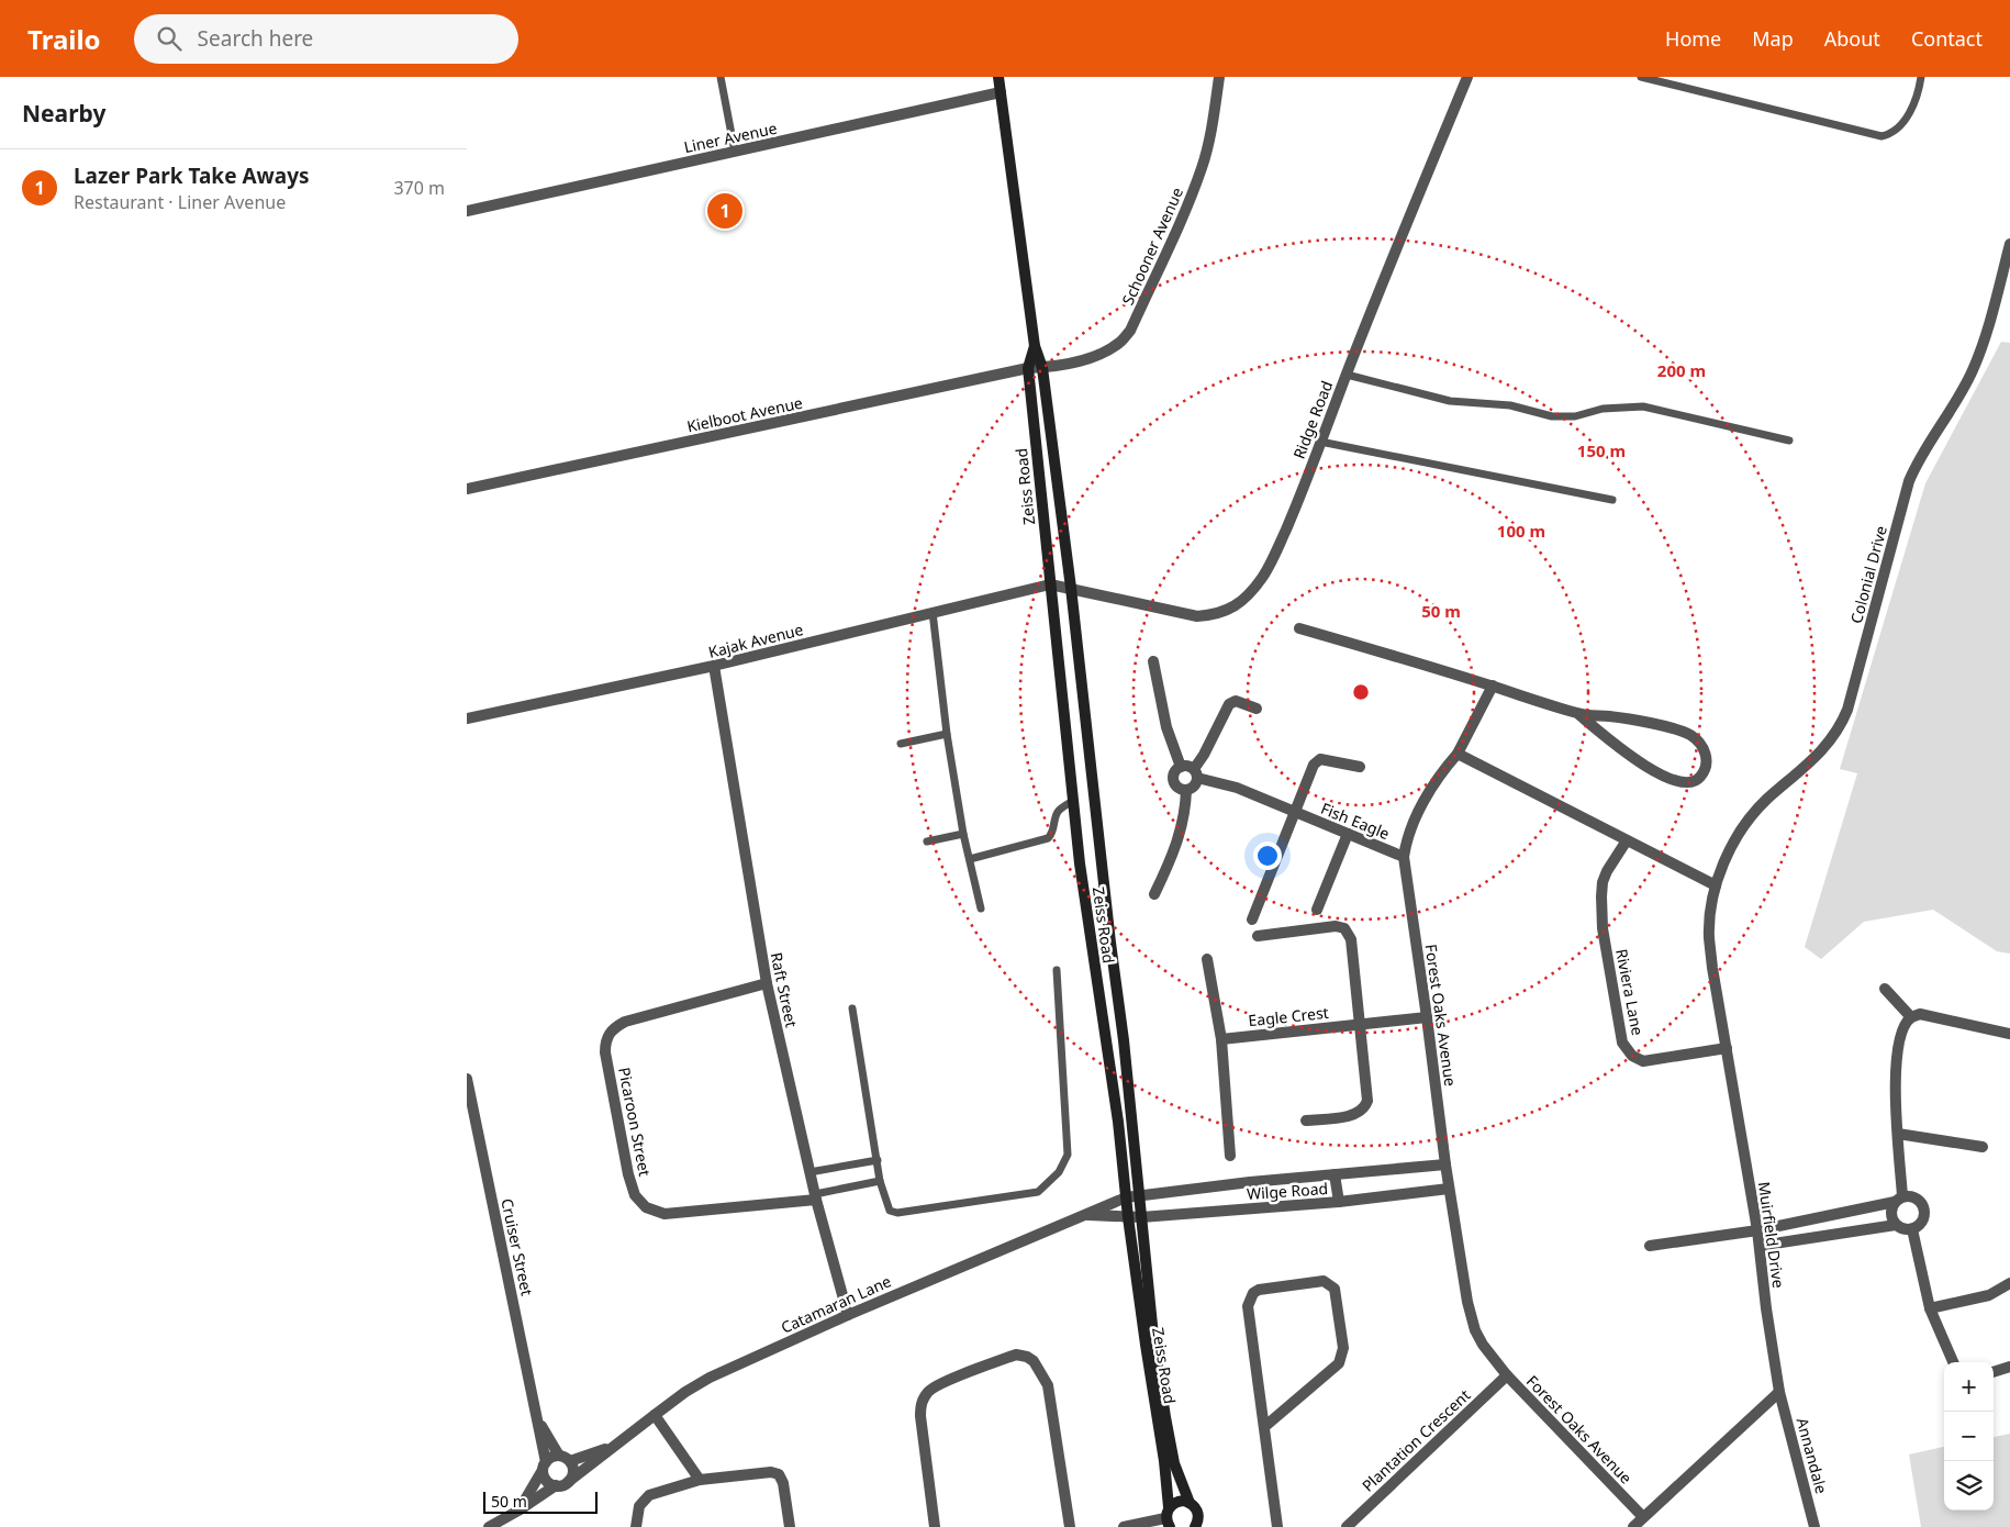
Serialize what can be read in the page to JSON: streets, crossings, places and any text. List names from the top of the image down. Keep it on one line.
{"streets":{"street":["Liner Avenue","Schooner Avenue","Kielboot Avenue","Ridge Road","Zeiss Road","Colonial Drive","Kajak Avenue","Fish Eagle","Raft Street","Riviera Lane","Forest Oaks Avenue","Eagle Crest","Picaroon Street","Wilge Road","Muirfield Drive","Cruiser Street","Catamaran Lane","Plantation Crescent","Annandale"]},"crossings":[["Liner Avenue","Zeiss Road"],["Schooner Avenue","Kielboot Avenue"],["Schooner Avenue","Zeiss Road"],["Kielboot Avenue","Zeiss Road"],["Ridge Road","Zeiss Road"],["Ridge Road","Kajak Avenue"],["Zeiss Road","Kajak Avenue"],["Zeiss Road","Wilge Road"],["Zeiss Road","Catamaran Lane"],["Colonial Drive","Muirfield Drive"],["Kajak Avenue","Raft Street"],["Fish Eagle","Forest Oaks Avenue"],["Raft Street","Picaroon Street"],["Raft Street","Catamaran Lane"],["Riviera Lane","Muirfield Drive"],["Forest Oaks Avenue","Eagle Crest"],["Forest Oaks Avenue","Wilge Road"],["Forest Oaks Avenue","Plantation Crescent"],["Wilge Road","Catamaran Lane"],["Muirfield Drive","Annandale"],["Cruiser Street","Catamaran Lane"]],"scale_bar":"50 m","page":{"header":"Trailo","search":"Search here","nav":["Home","Map","About","Contact"],"heading":"Nearby","list":[{"mark":"1","name":"Lazer Park Take Aways","note":"Restaurant · Liner Avenue","value":"370 m"}],"pins":"1","map_buttons":["+","−"],"scale":"50 m"},"rings":["200 m","150 m","100 m","50 m"]}
